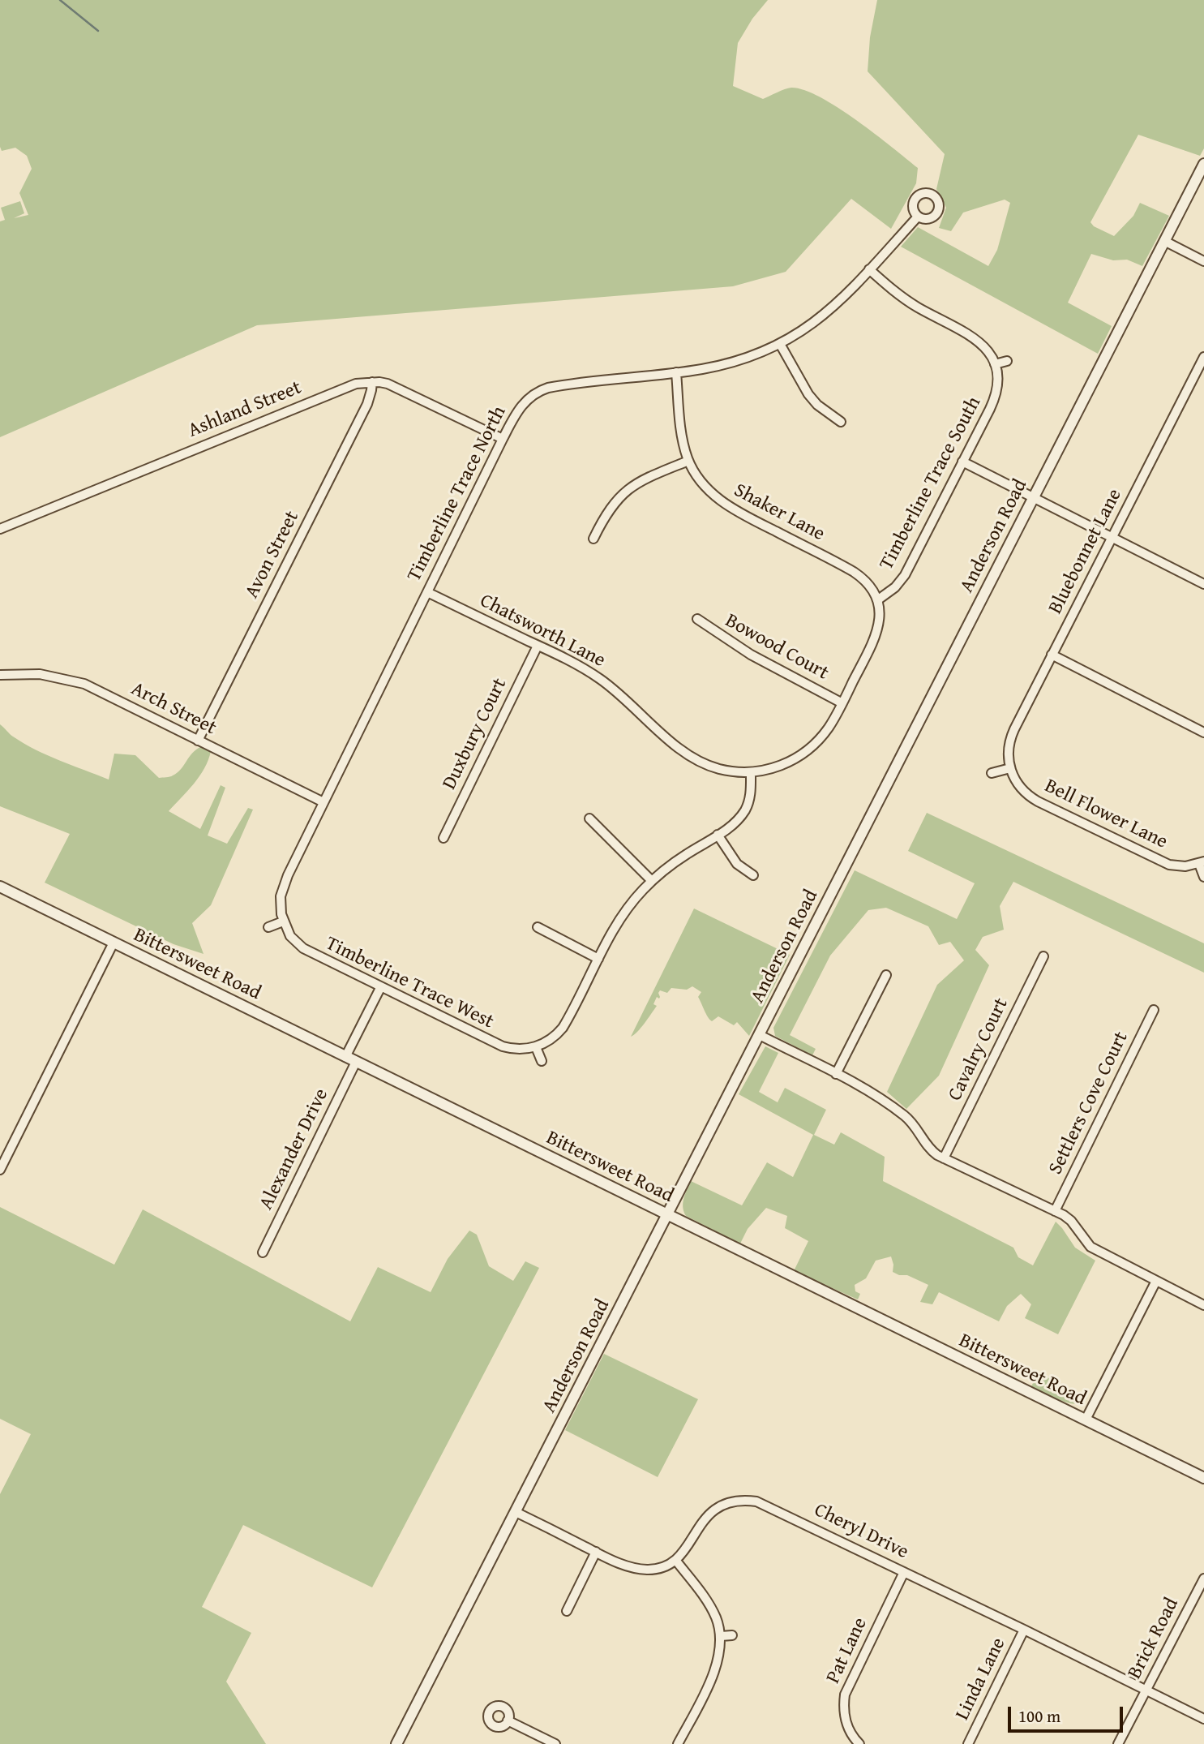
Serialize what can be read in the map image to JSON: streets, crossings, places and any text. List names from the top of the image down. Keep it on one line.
{"streets":{"street":["Ashland Street","Timberline Trace South","Timberline Trace North","Shaker Lane","Anderson Road","Bluebonnet Lane","Avon Street","Chatsworth Lane","Bowood Court","Arch Street","Duxbury Court","Bell Flower Lane","Bittersweet Road","Timberline Trace West","Cavalry Court","Settlers Cove Court","Alexander Drive","Cheryl Drive","Brick Road","Pat Lane","Linda Lane"]},"crossings":[["Ashland Street","Timberline Trace North"],["Ashland Street","Avon Street"],["Timberline Trace South","Shaker Lane"],["Timberline Trace North","Shaker Lane"],["Timberline Trace North","Chatsworth Lane"],["Timberline Trace North","Arch Street"],["Timberline Trace North","Timberline Trace West"],["Anderson Road","Bittersweet Road"],["Bluebonnet Lane","Bell Flower Lane"],["Avon Street","Arch Street"],["Chatsworth Lane","Duxbury Court"],["Bittersweet Road","Alexander Drive"],["Cheryl Drive","Brick Road"],["Cheryl Drive","Pat Lane"],["Cheryl Drive","Linda Lane"]],"scale_bar":"100 m"}
